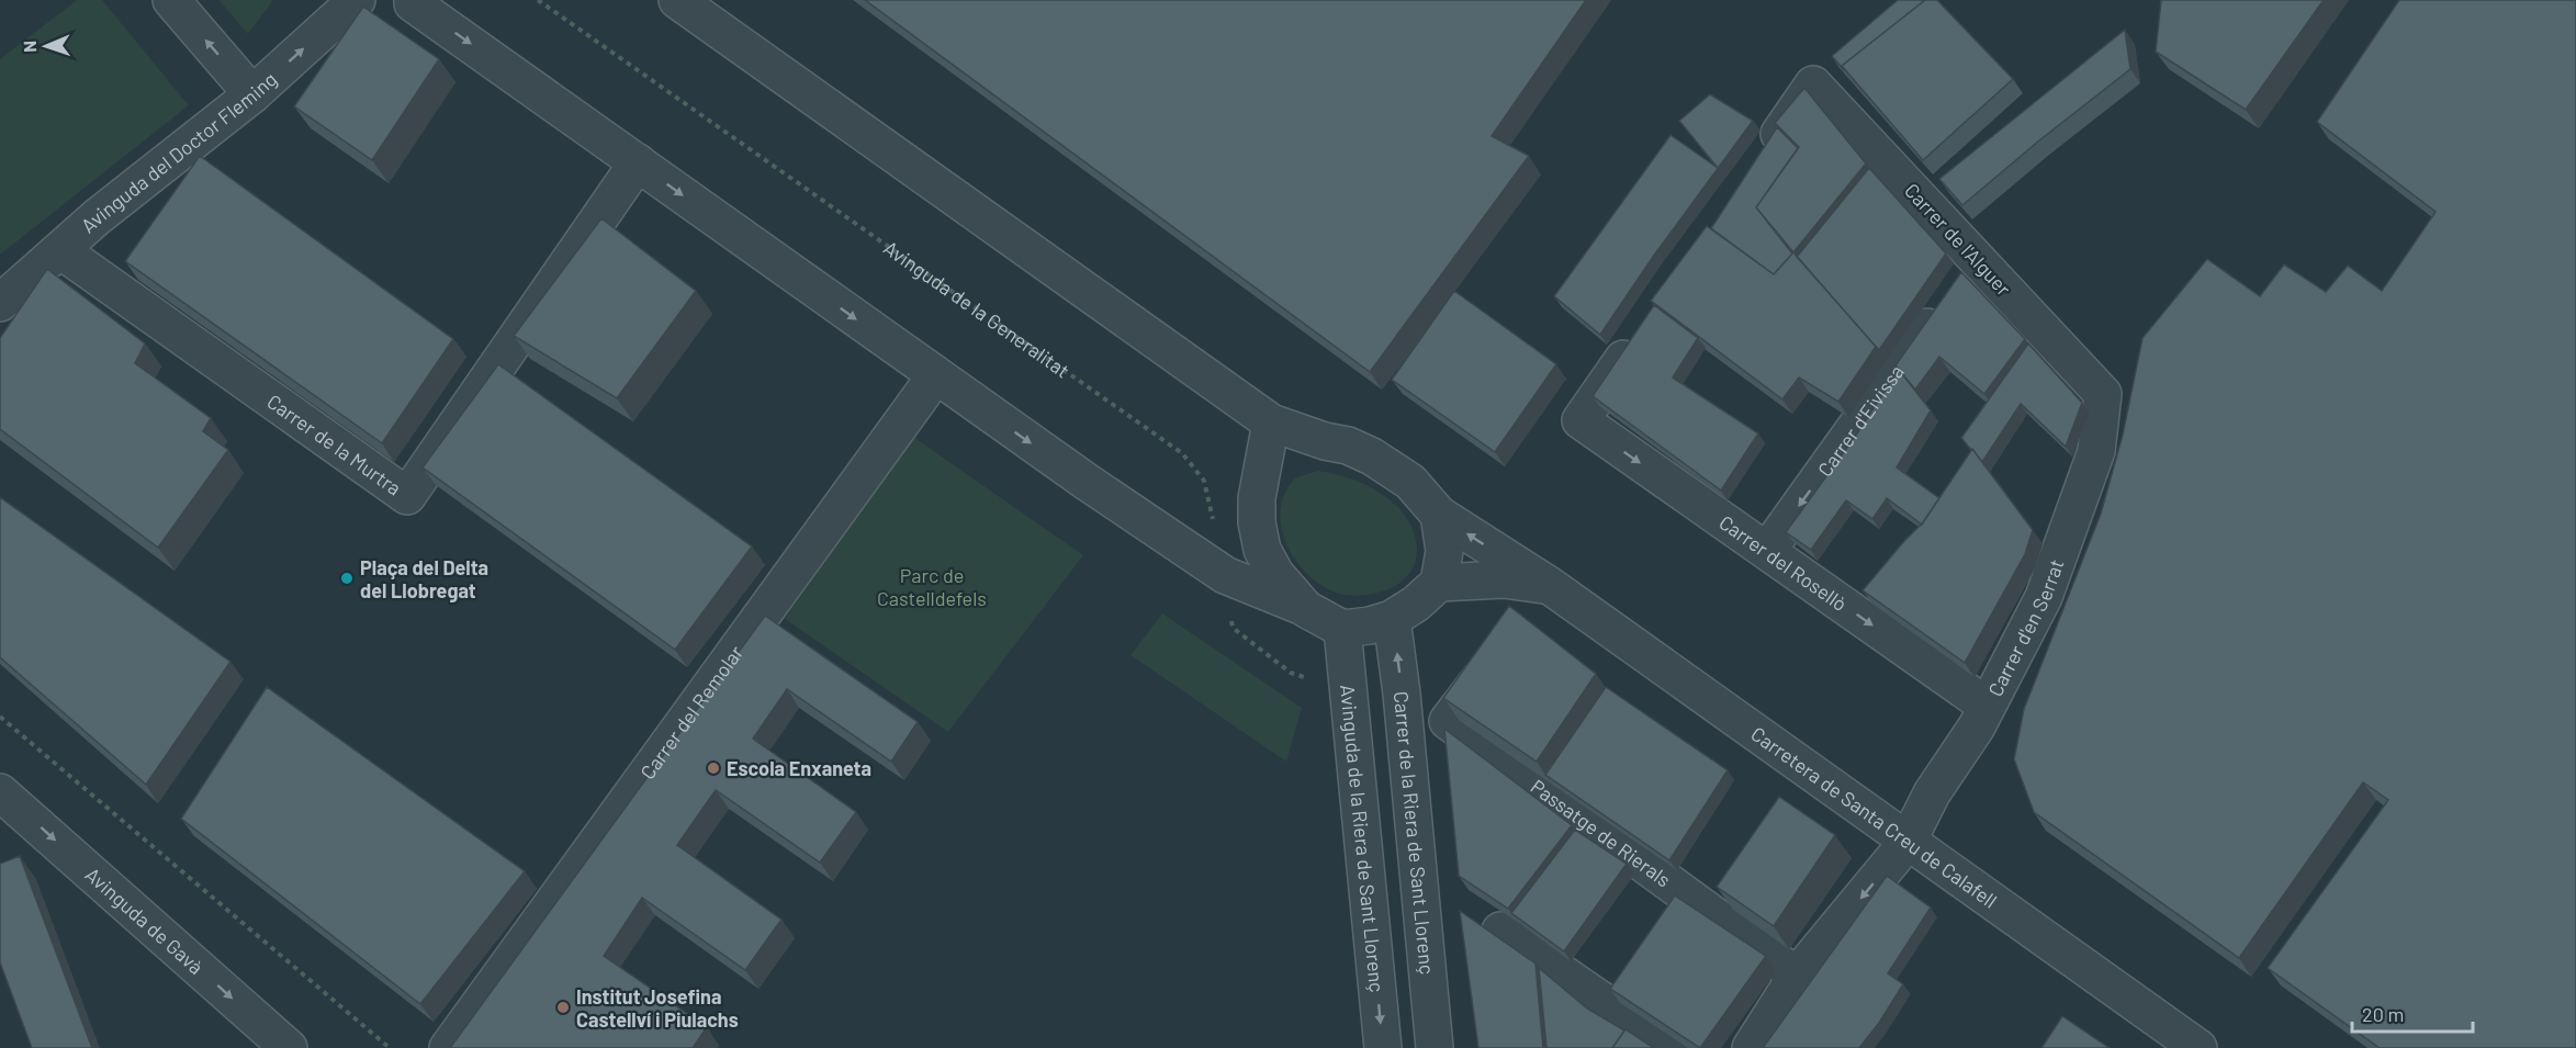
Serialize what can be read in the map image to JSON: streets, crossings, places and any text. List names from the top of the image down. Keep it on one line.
{"streets":{"street":["Avinguda del Doctor Fleming","Carrer de l'Alguer","Carrer d'Eivissa","Carrer de la Murtra","Carrer del Rosellò","Carrer d'en Serrat","Carrer del Remolar","Carretera de Santa Creu de Calafell","Carrer de la Riera de Sant Llorenç","Passatge de Rierals","Avinguda de la Riera de Sant Llorenç","Avinguda de Gavà"],"path":["Avinguda de la Generalitat"]},"crossings":[["Avinguda del Doctor Fleming","Carrer de la Murtra"],["Carrer de l'Alguer","Carrer d'Eivissa"],["Carrer de l'Alguer","Carrer d'en Serrat"],["Carrer d'Eivissa","Carrer del Rosellò"],["Carrer del Rosellò","Carrer d'en Serrat"],["Carrer d'en Serrat","Carretera de Santa Creu de Calafell"],["Carrer d'en Serrat","Passatge de Rierals"],["Carretera de Santa Creu de Calafell","Carrer de la Riera de Sant Llorenç"],["Carretera de Santa Creu de Calafell","Avinguda de la Riera de Sant Llorenç"],["Carrer de la Riera de Sant Llorenç","Avinguda de la Riera de Sant Llorenç"]],"one_way":["Carrer d'Eivissa","Carrer de la Riera de Sant Llorenç","Avinguda de la Riera de Sant Llorenç","Avinguda de Gavà"],"parks":["Parc de Castelldefels"],"places":["Plaça del Delta del Llobregat","Escola Enxaneta","Institut Josefina Castellví i Piulachs"],"scale_bar":"20 m","north":"left"}
